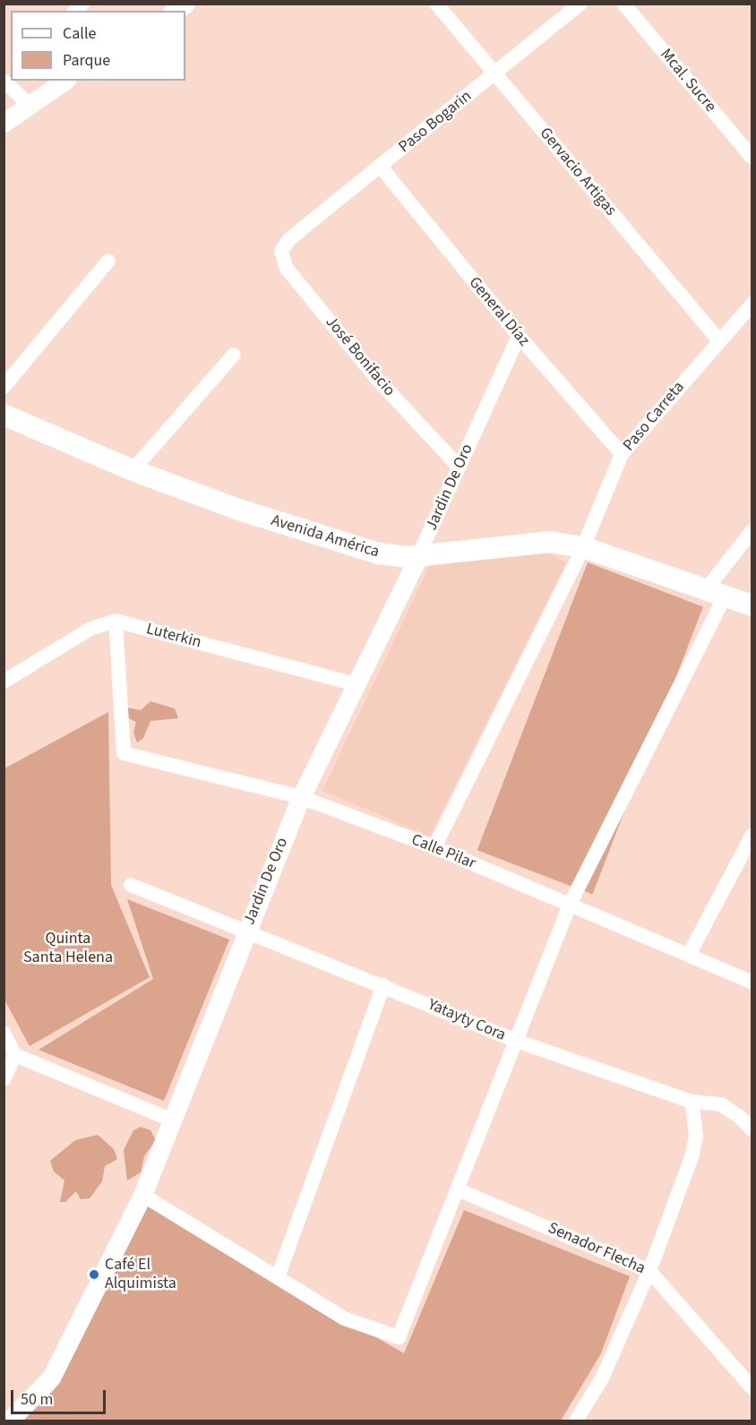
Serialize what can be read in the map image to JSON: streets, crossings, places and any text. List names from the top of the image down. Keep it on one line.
{"streets":{"main road":["Avenida América"],"street":["Mcal. Sucre","Paso Bogarin","Gervacio Artigas","General Díaz","José Bonifacio","Paso Carreta","Jardin De Oro","Luterkin","Calle Pilar","Yatayty Cora","Senador Flecha"]},"crossings":[["Paso Bogarin","Gervacio Artigas"],["Paso Bogarin","General Díaz"],["Paso Bogarin","José Bonifacio"],["Gervacio Artigas","Paso Carreta"],["General Díaz","Paso Carreta"],["General Díaz","Jardin De Oro"],["José Bonifacio","Jardin De Oro"],["Paso Carreta","Avenida América"],["Paso Carreta","Calle Pilar"],["Jardin De Oro","Avenida América"],["Jardin De Oro","Luterkin"],["Jardin De Oro","Calle Pilar"],["Jardin De Oro","Yatayty Cora"],["Luterkin","Calle Pilar"]],"parks":["Quinta Santa Helena"],"places":["Café El Alquimista"],"legend":["Calle","Parque"],"scale_bar":"50 m"}
